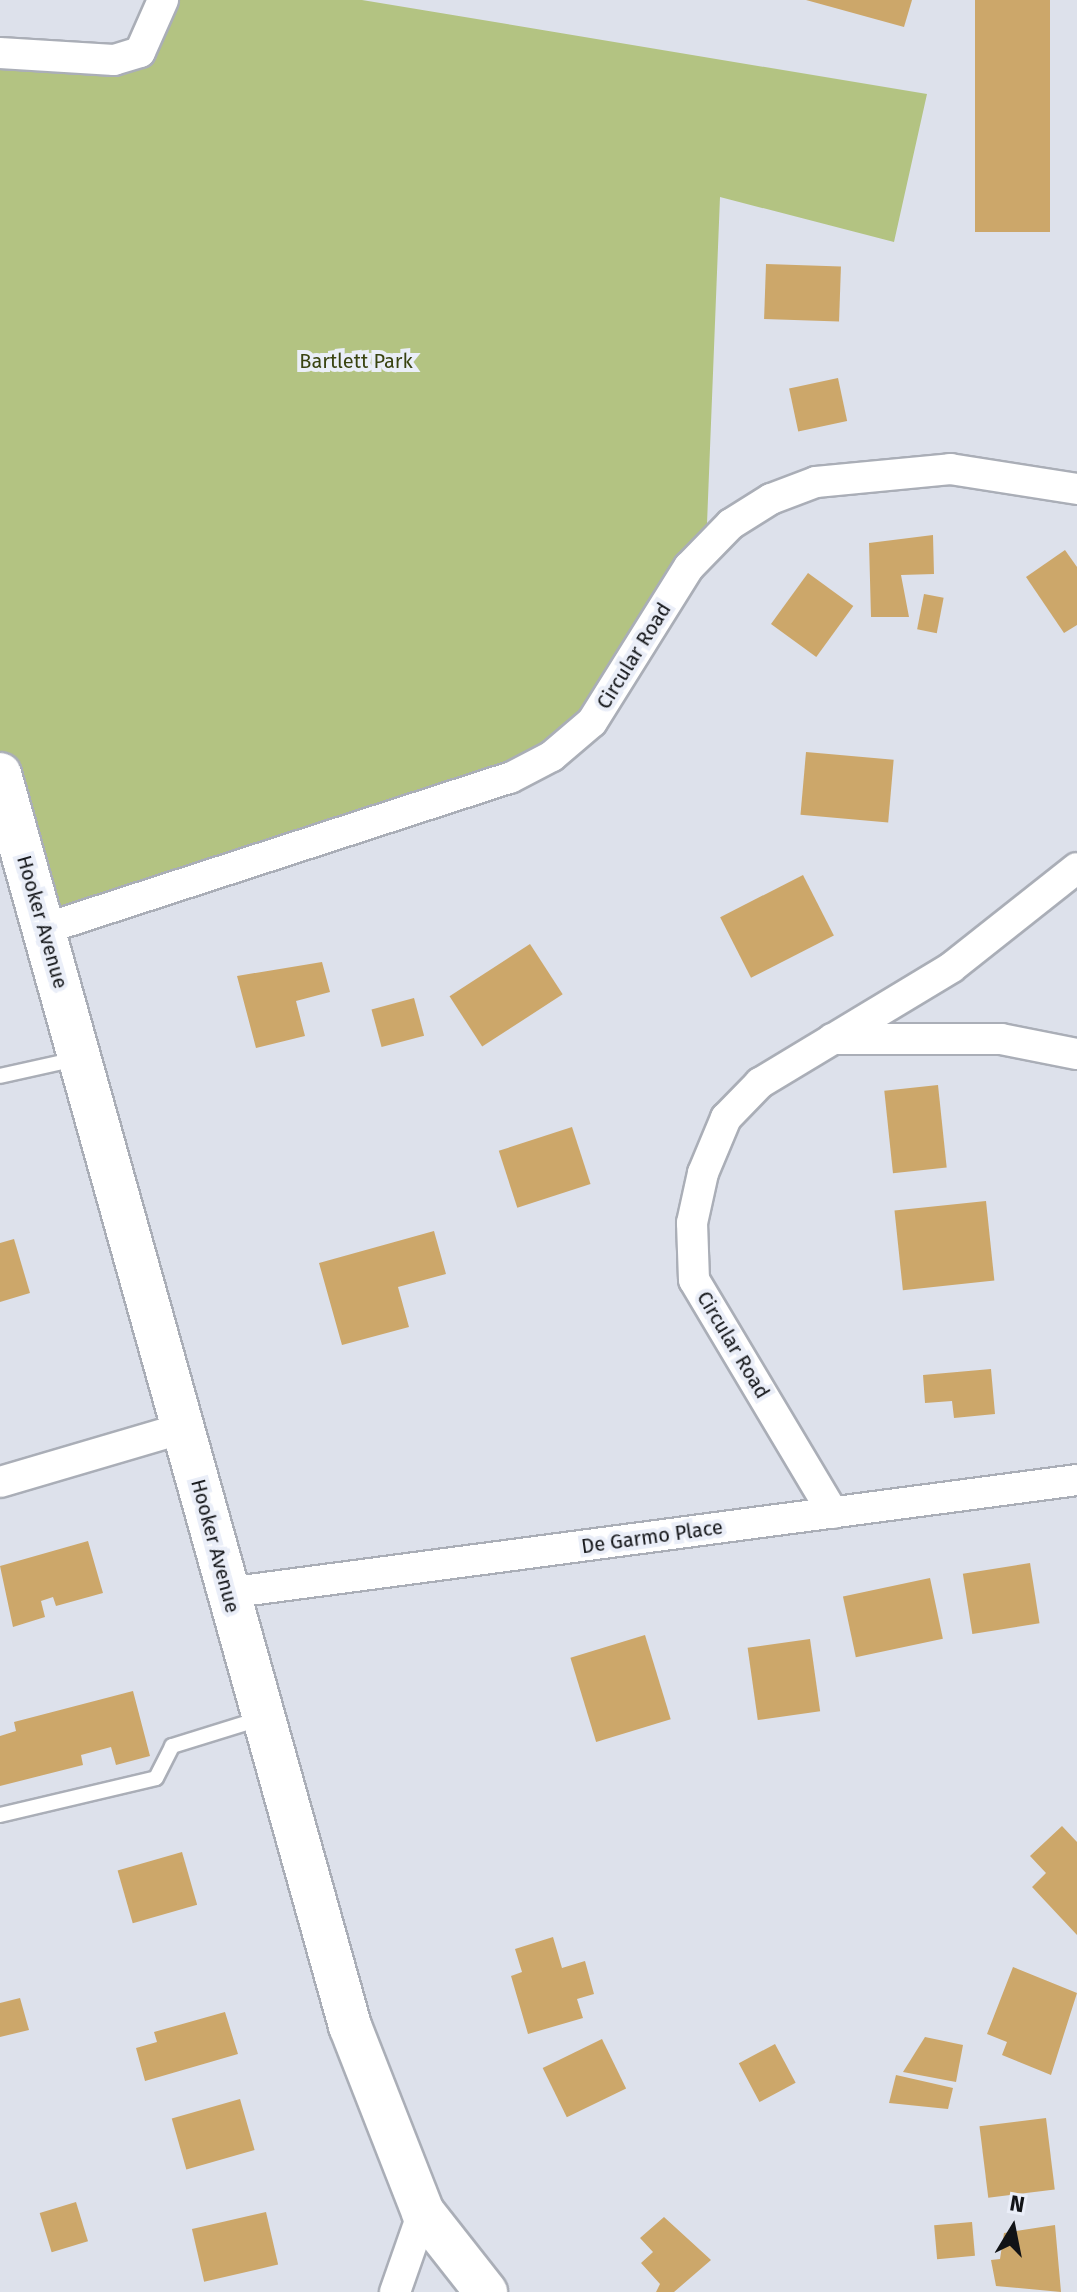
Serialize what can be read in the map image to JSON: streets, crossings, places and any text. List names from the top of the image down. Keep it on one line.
{"streets":{"street":["Circular Road","Hooker Avenue","De Garmo Place"]},"crossings":[["Circular Road","Hooker Avenue"],["Circular Road","De Garmo Place"],["Hooker Avenue","De Garmo Place"]],"parks":["Bartlett Park"],"north":"top"}
